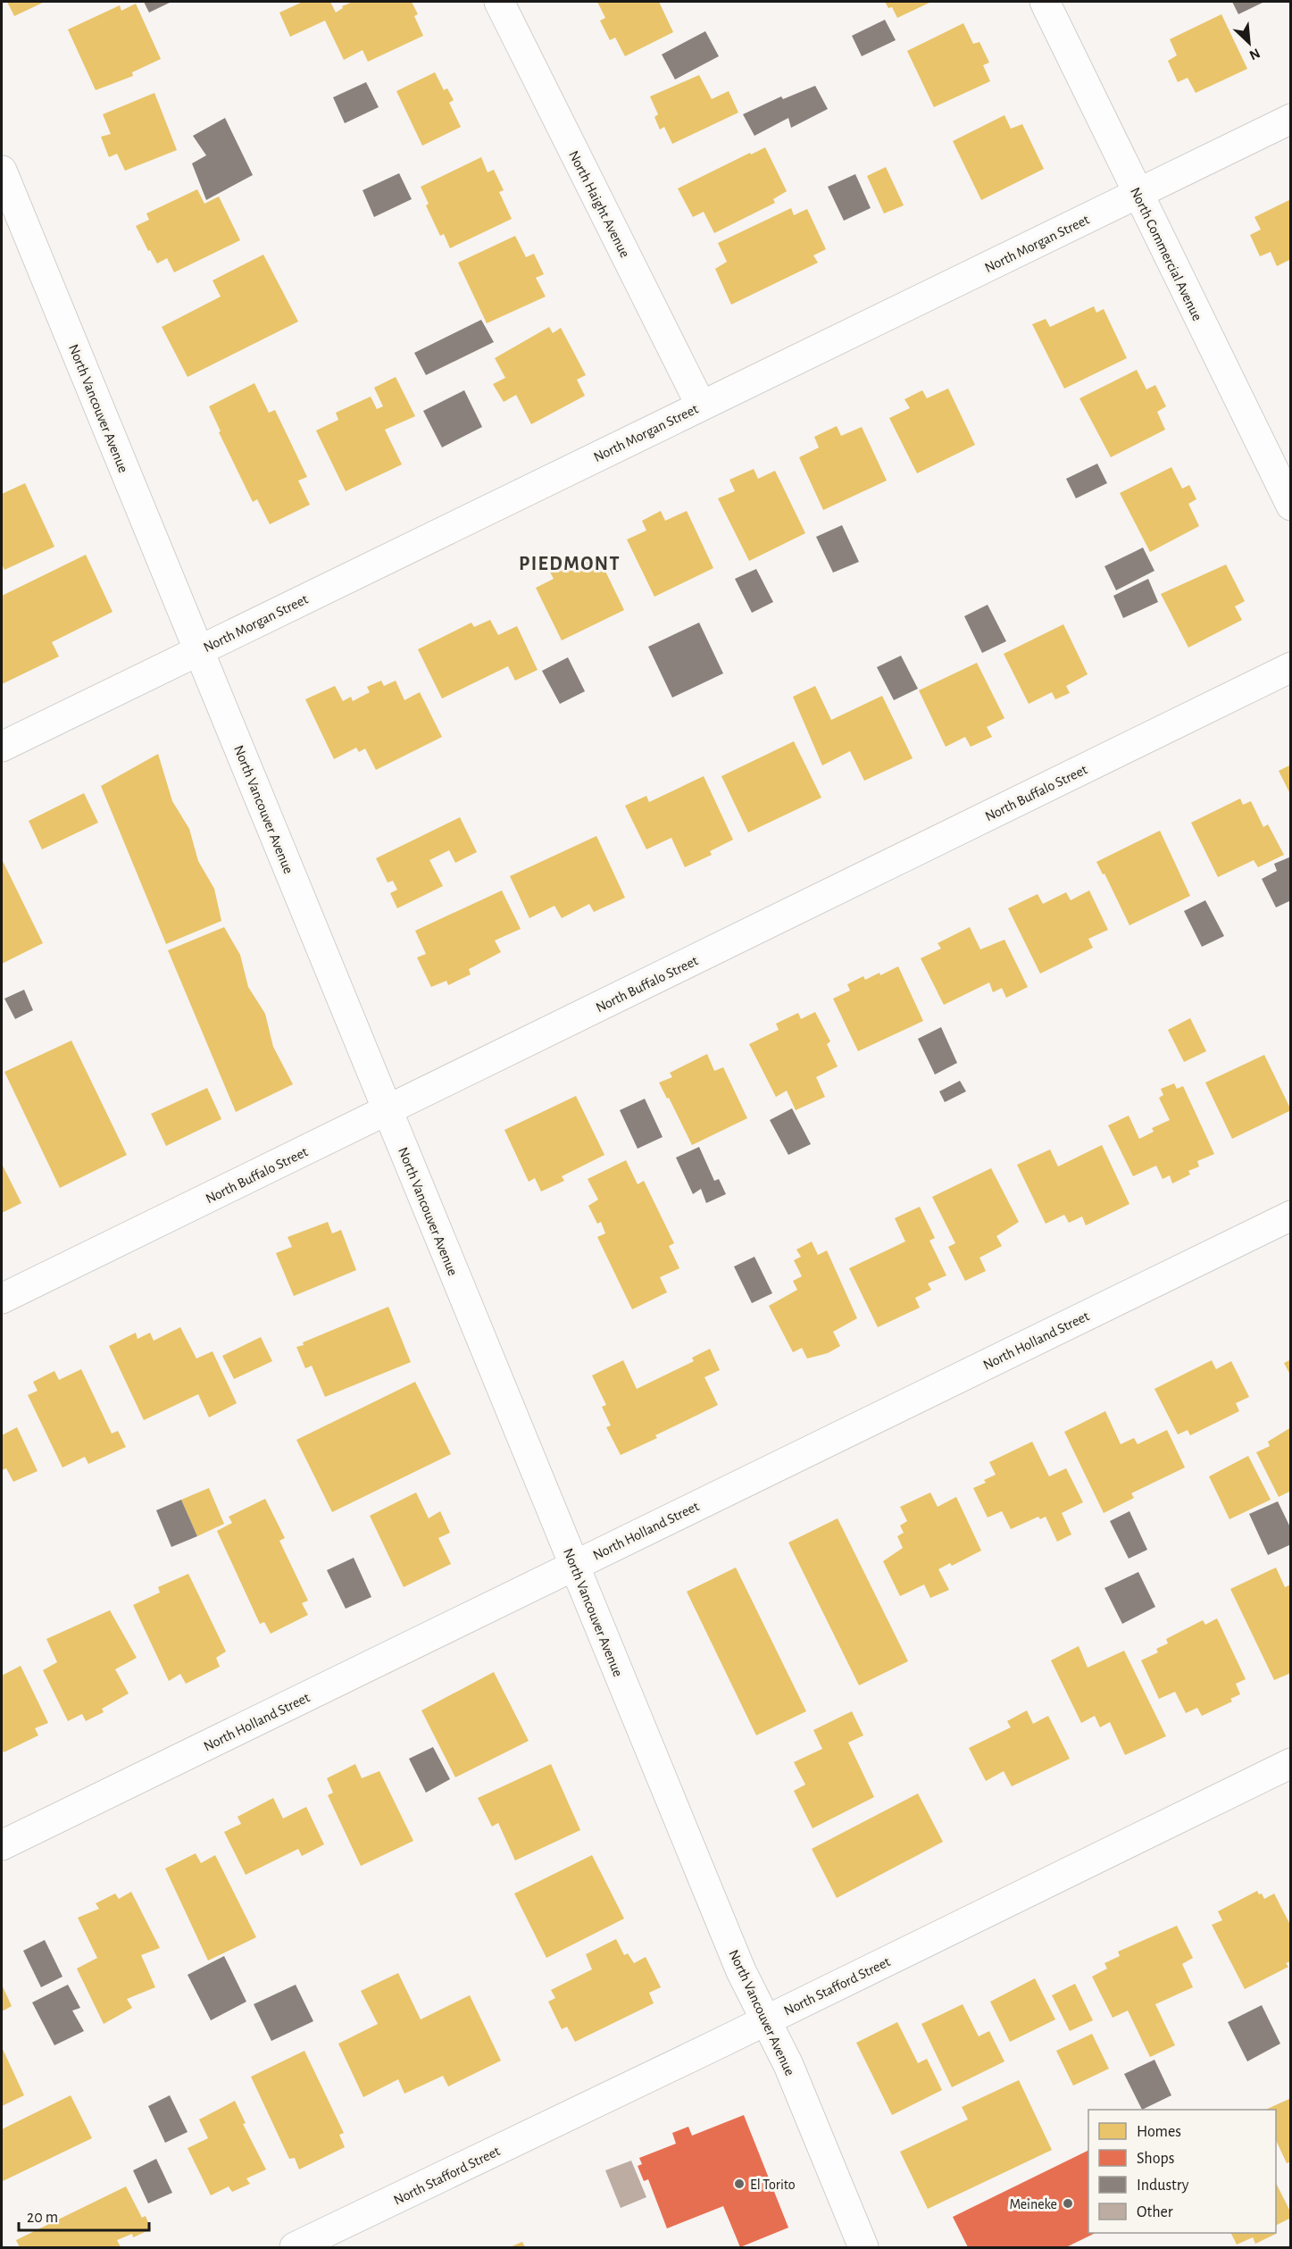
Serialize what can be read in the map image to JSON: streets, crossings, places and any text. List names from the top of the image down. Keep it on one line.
{"streets":{"street":["North Haight Avenue","North Morgan Street","North Commercial Avenue","North Vancouver Avenue","North Buffalo Street","North Holland Street","North Stafford Street"]},"crossings":[["North Haight Avenue","North Morgan Street"],["North Morgan Street","North Commercial Avenue"],["North Morgan Street","North Vancouver Avenue"],["North Vancouver Avenue","North Buffalo Street"],["North Vancouver Avenue","North Holland Street"],["North Vancouver Avenue","North Stafford Street"]],"districts":["PIEDMONT"],"places":["El Torito","Meineke"],"legend":["Homes","Shops","Industry","Other"],"scale_bar":"20 m","north":"bottom right"}
